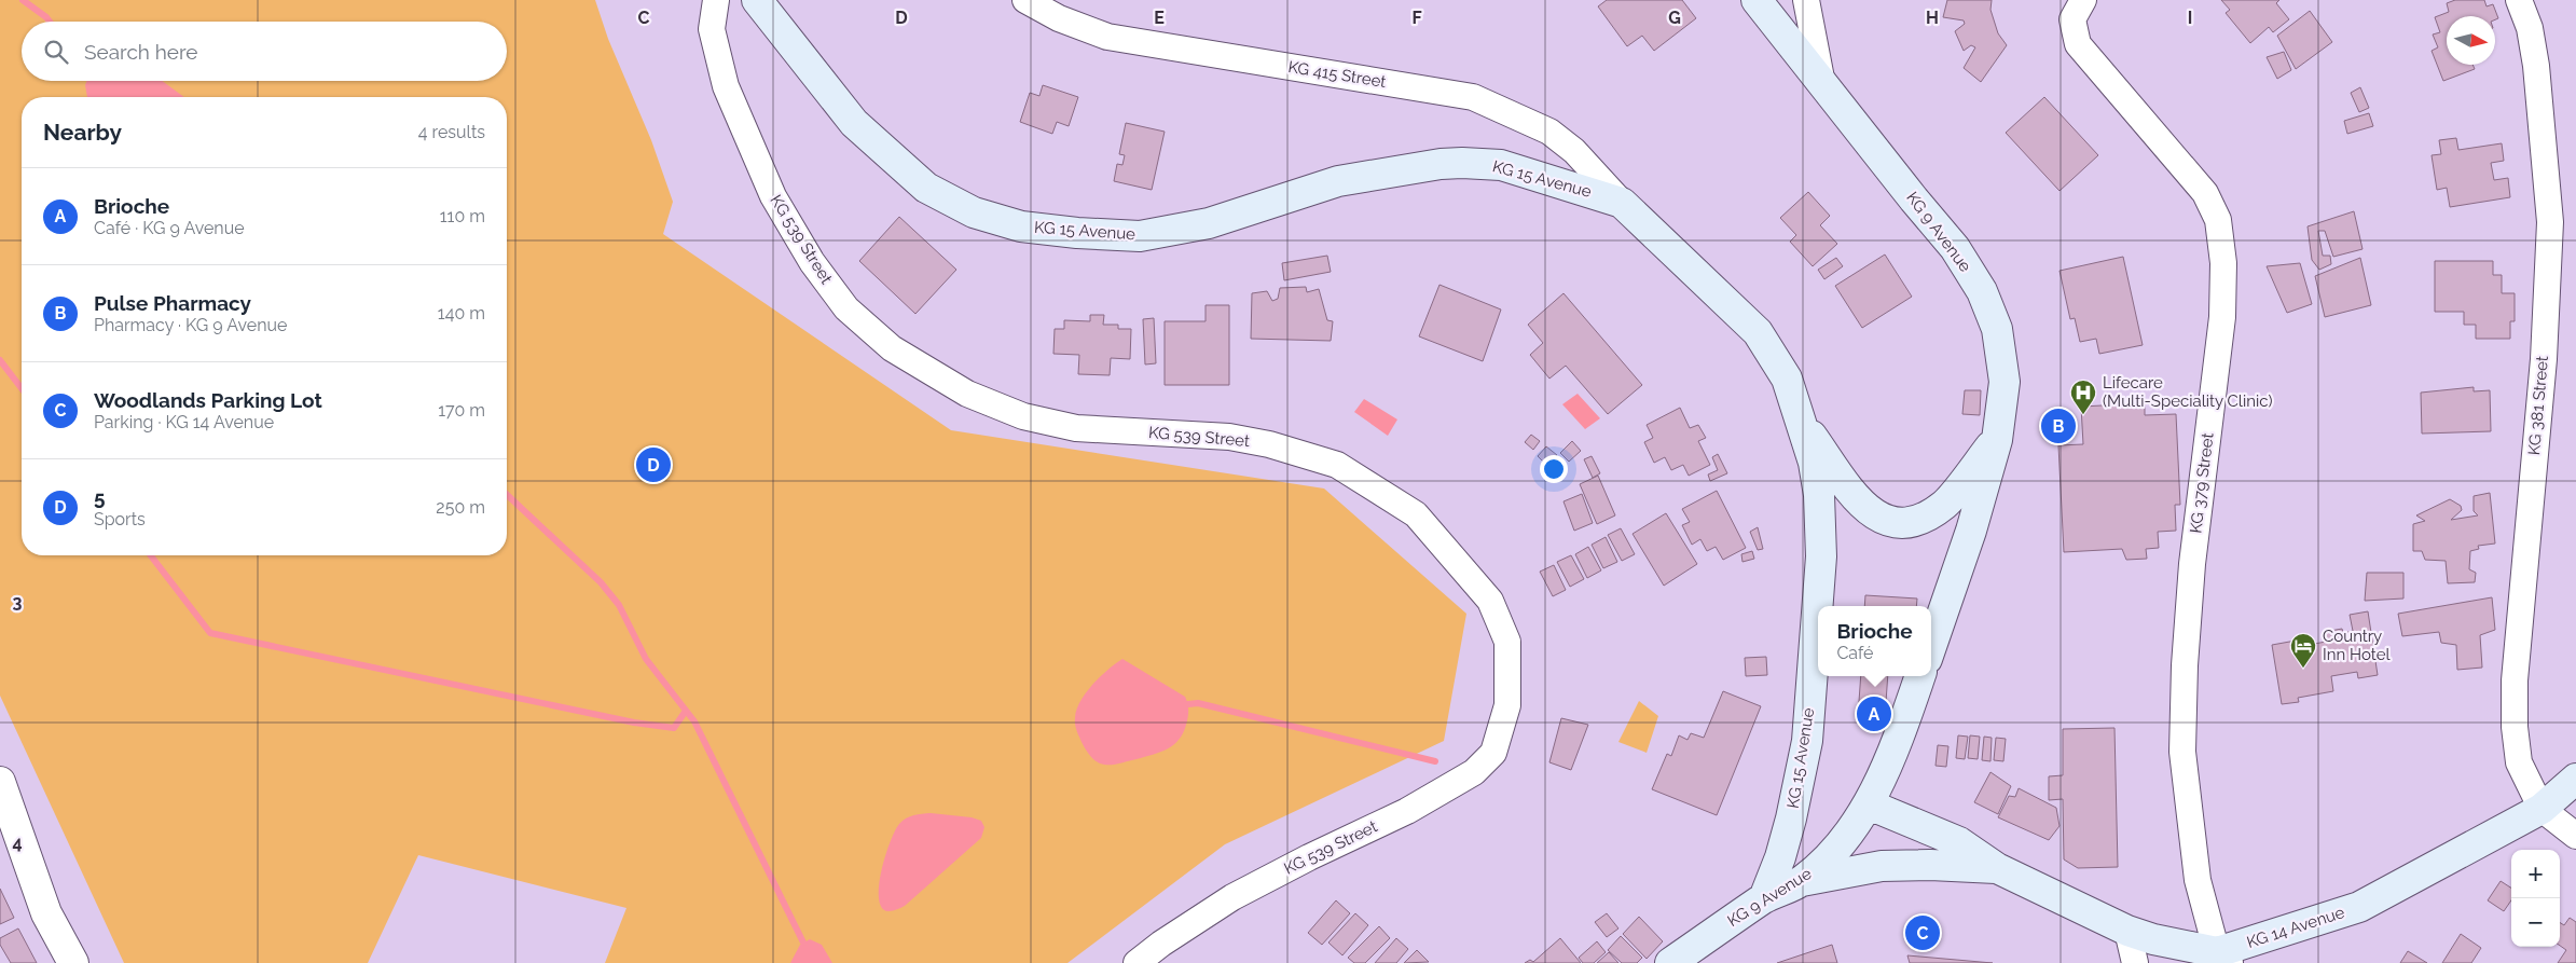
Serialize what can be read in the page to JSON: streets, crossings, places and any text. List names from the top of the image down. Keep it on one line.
{"streets":{"main road":["KG 15 Avenue","KG 9 Avenue","KG 14 Avenue"],"street":["KG 415 Street","KG 539 Street","KG 381 Street","KG 379 Street"]},"crossings":[["KG 415 Street","KG 15 Avenue"],["KG 15 Avenue","KG 9 Avenue"],["KG 381 Street","KG 14 Avenue"],["KG 379 Street","KG 14 Avenue"]],"places":{"hospital":["Lifecare (Multi-Speciality Clinic)"],"hotel":["Country Inn Hotel"]},"north":"right","page":{"search":"Search here","heading":["Nearby","4 results"],"list":[{"mark":"A","name":"Brioche","note":"Café · KG 9 Avenue","value":"110 m"},{"mark":"B","name":"Pulse Pharmacy","note":"Pharmacy · KG 9 Avenue","value":"140 m"},{"mark":"C","name":"Woodlands Parking Lot","note":"Parking · KG 14 Avenue","value":"170 m"},{"mark":"D","name":"5","note":"Sports","value":"250 m"}],"pins":["B","D","A","C"],"popup":["Brioche","Café"],"map_buttons":["+","−"]},"grid":{"columns":["C","D","E","F","G","H","I"],"rows":["3","4"]}}
